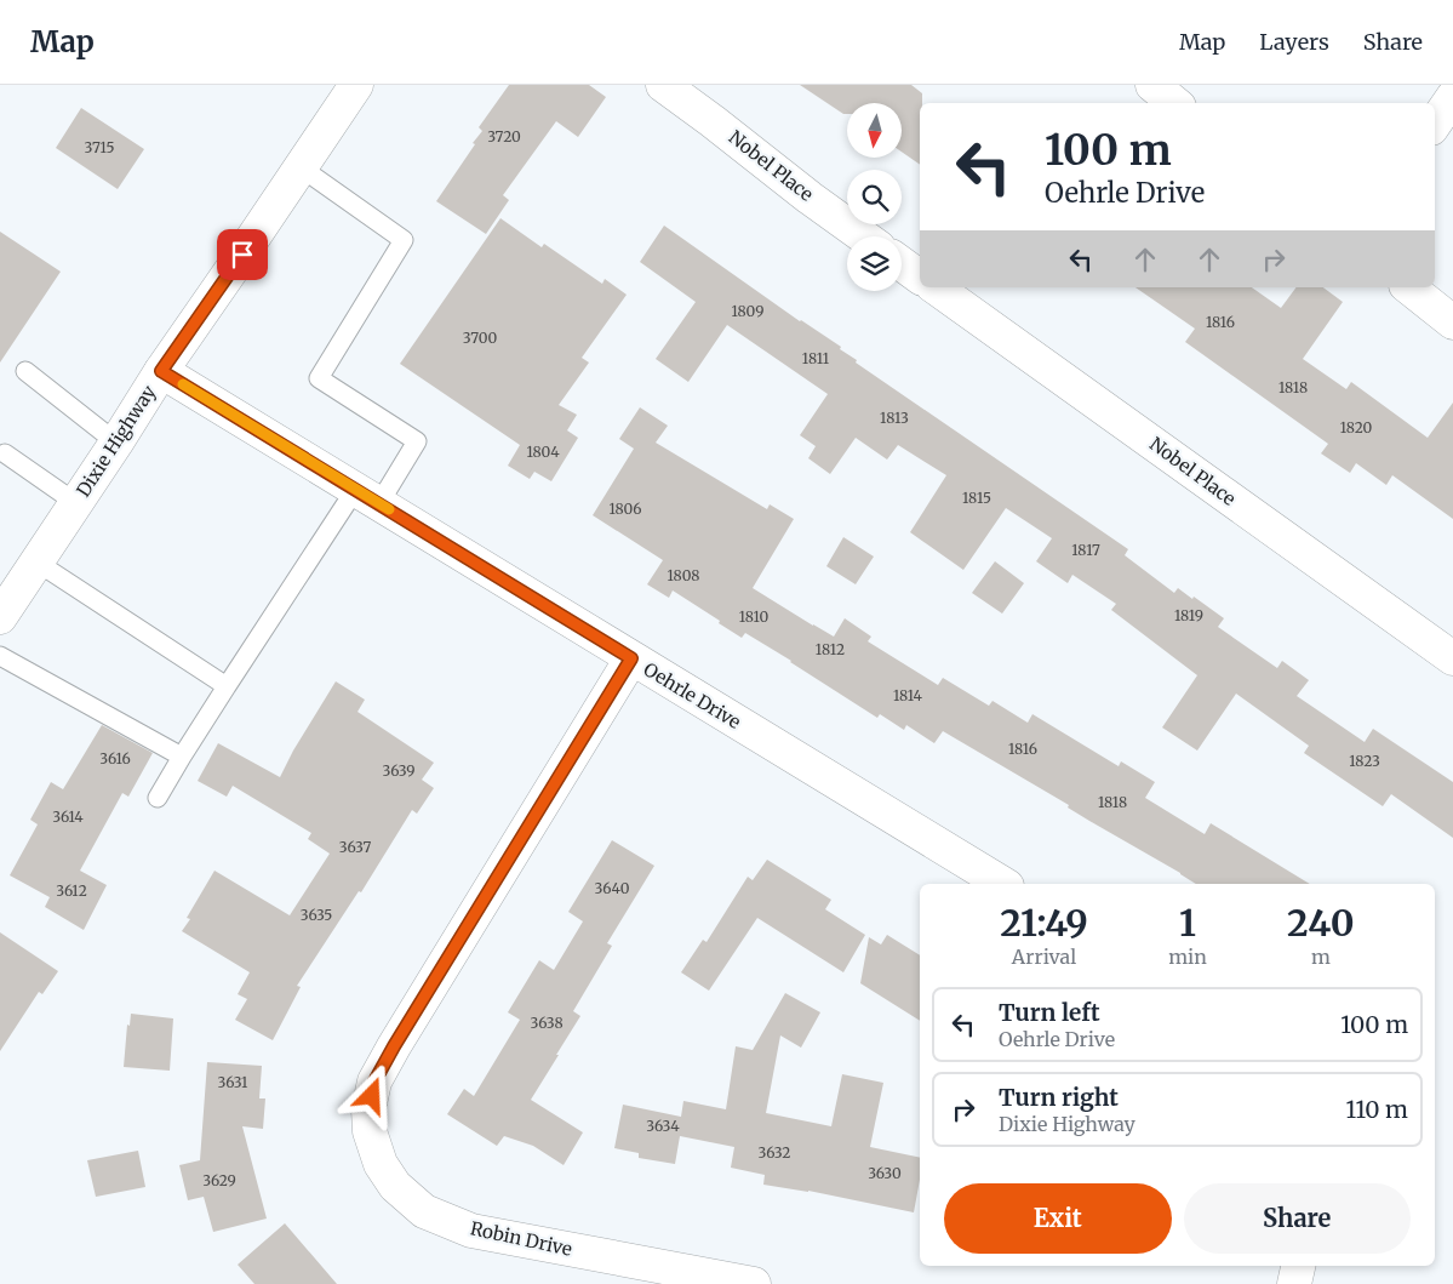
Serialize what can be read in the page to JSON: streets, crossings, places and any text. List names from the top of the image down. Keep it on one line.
{"streets":{"street":["Nobel Place","Dixie Highway","Oehrle Drive","Robin Drive"]},"crossings":[["Dixie Highway","Oehrle Drive"],["Oehrle Drive","Robin Drive"]],"house_numbers":["3720","3715","1809","1816","3700","1811","1818","1813","1820","1804","1815","1806","1817","1808","1819","1810","1812","1814","1816","3616","1823","3639","1818","3614","3637","3640","3612","3635","3638","3631","3634","3632","3630","3629"],"north":"bottom","page":{"header":"Map","nav":["Map","Layers","Share"],"turn":["100 m","Oehrle Drive"],"eta":["21:49","Arrival","1","min","240","m"],"list":[{"name":"Turn left","note":"Oehrle Drive","value":"100 m"},{"name":"Turn right","note":"Dixie Highway","value":"110 m"}],"buttons":["Exit","Share"]}}
